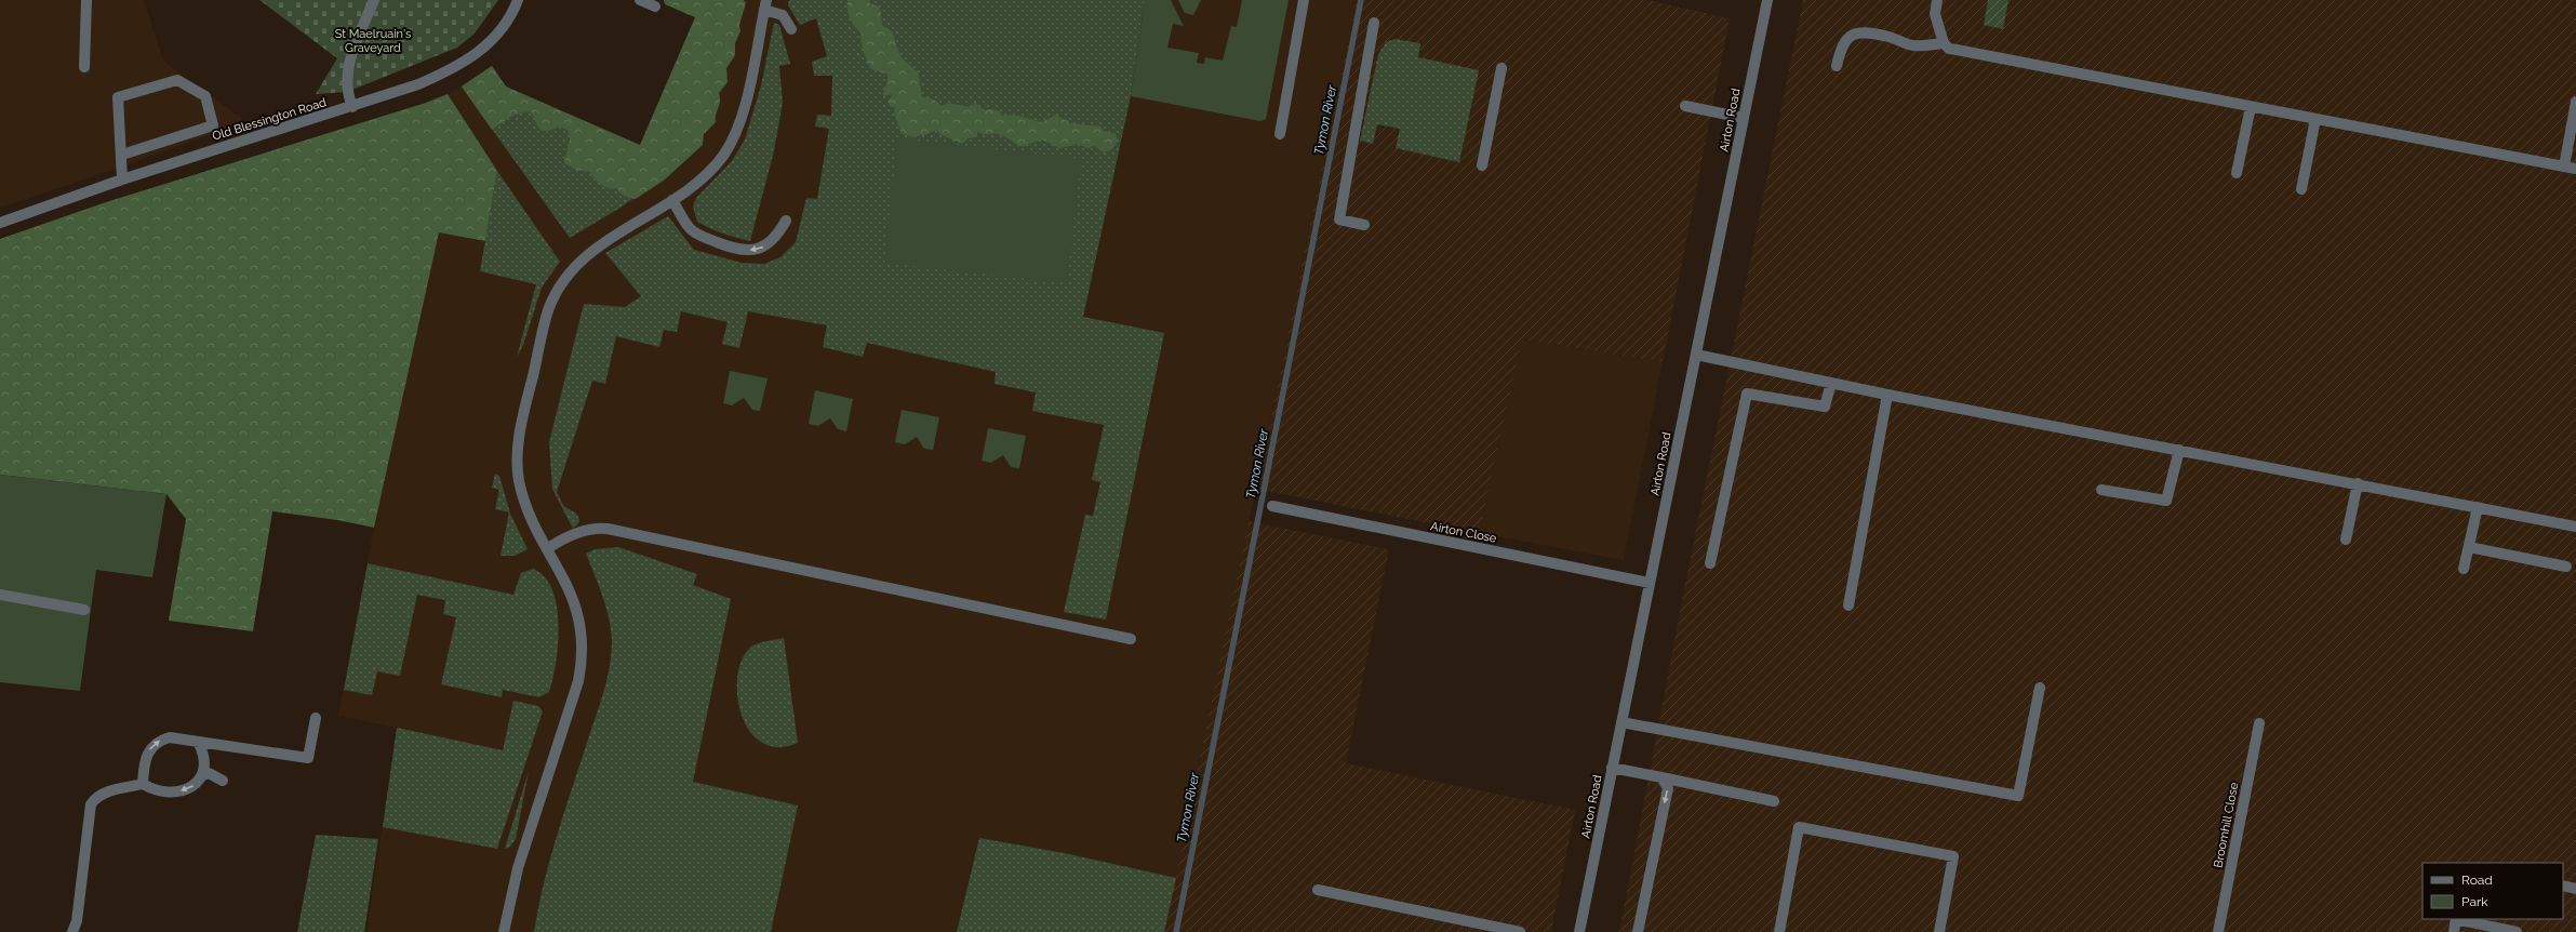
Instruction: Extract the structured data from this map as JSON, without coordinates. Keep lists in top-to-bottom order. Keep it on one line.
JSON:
{"streets":{"street":["Old Blessington Road","Airton Road","Airton Close","Broomhill Close"]},"crossings":[["Airton Road","Airton Close"]],"water":["Tymon River"],"parks":["St Maelruain's Graveyard"],"legend":["Road","Park"]}
